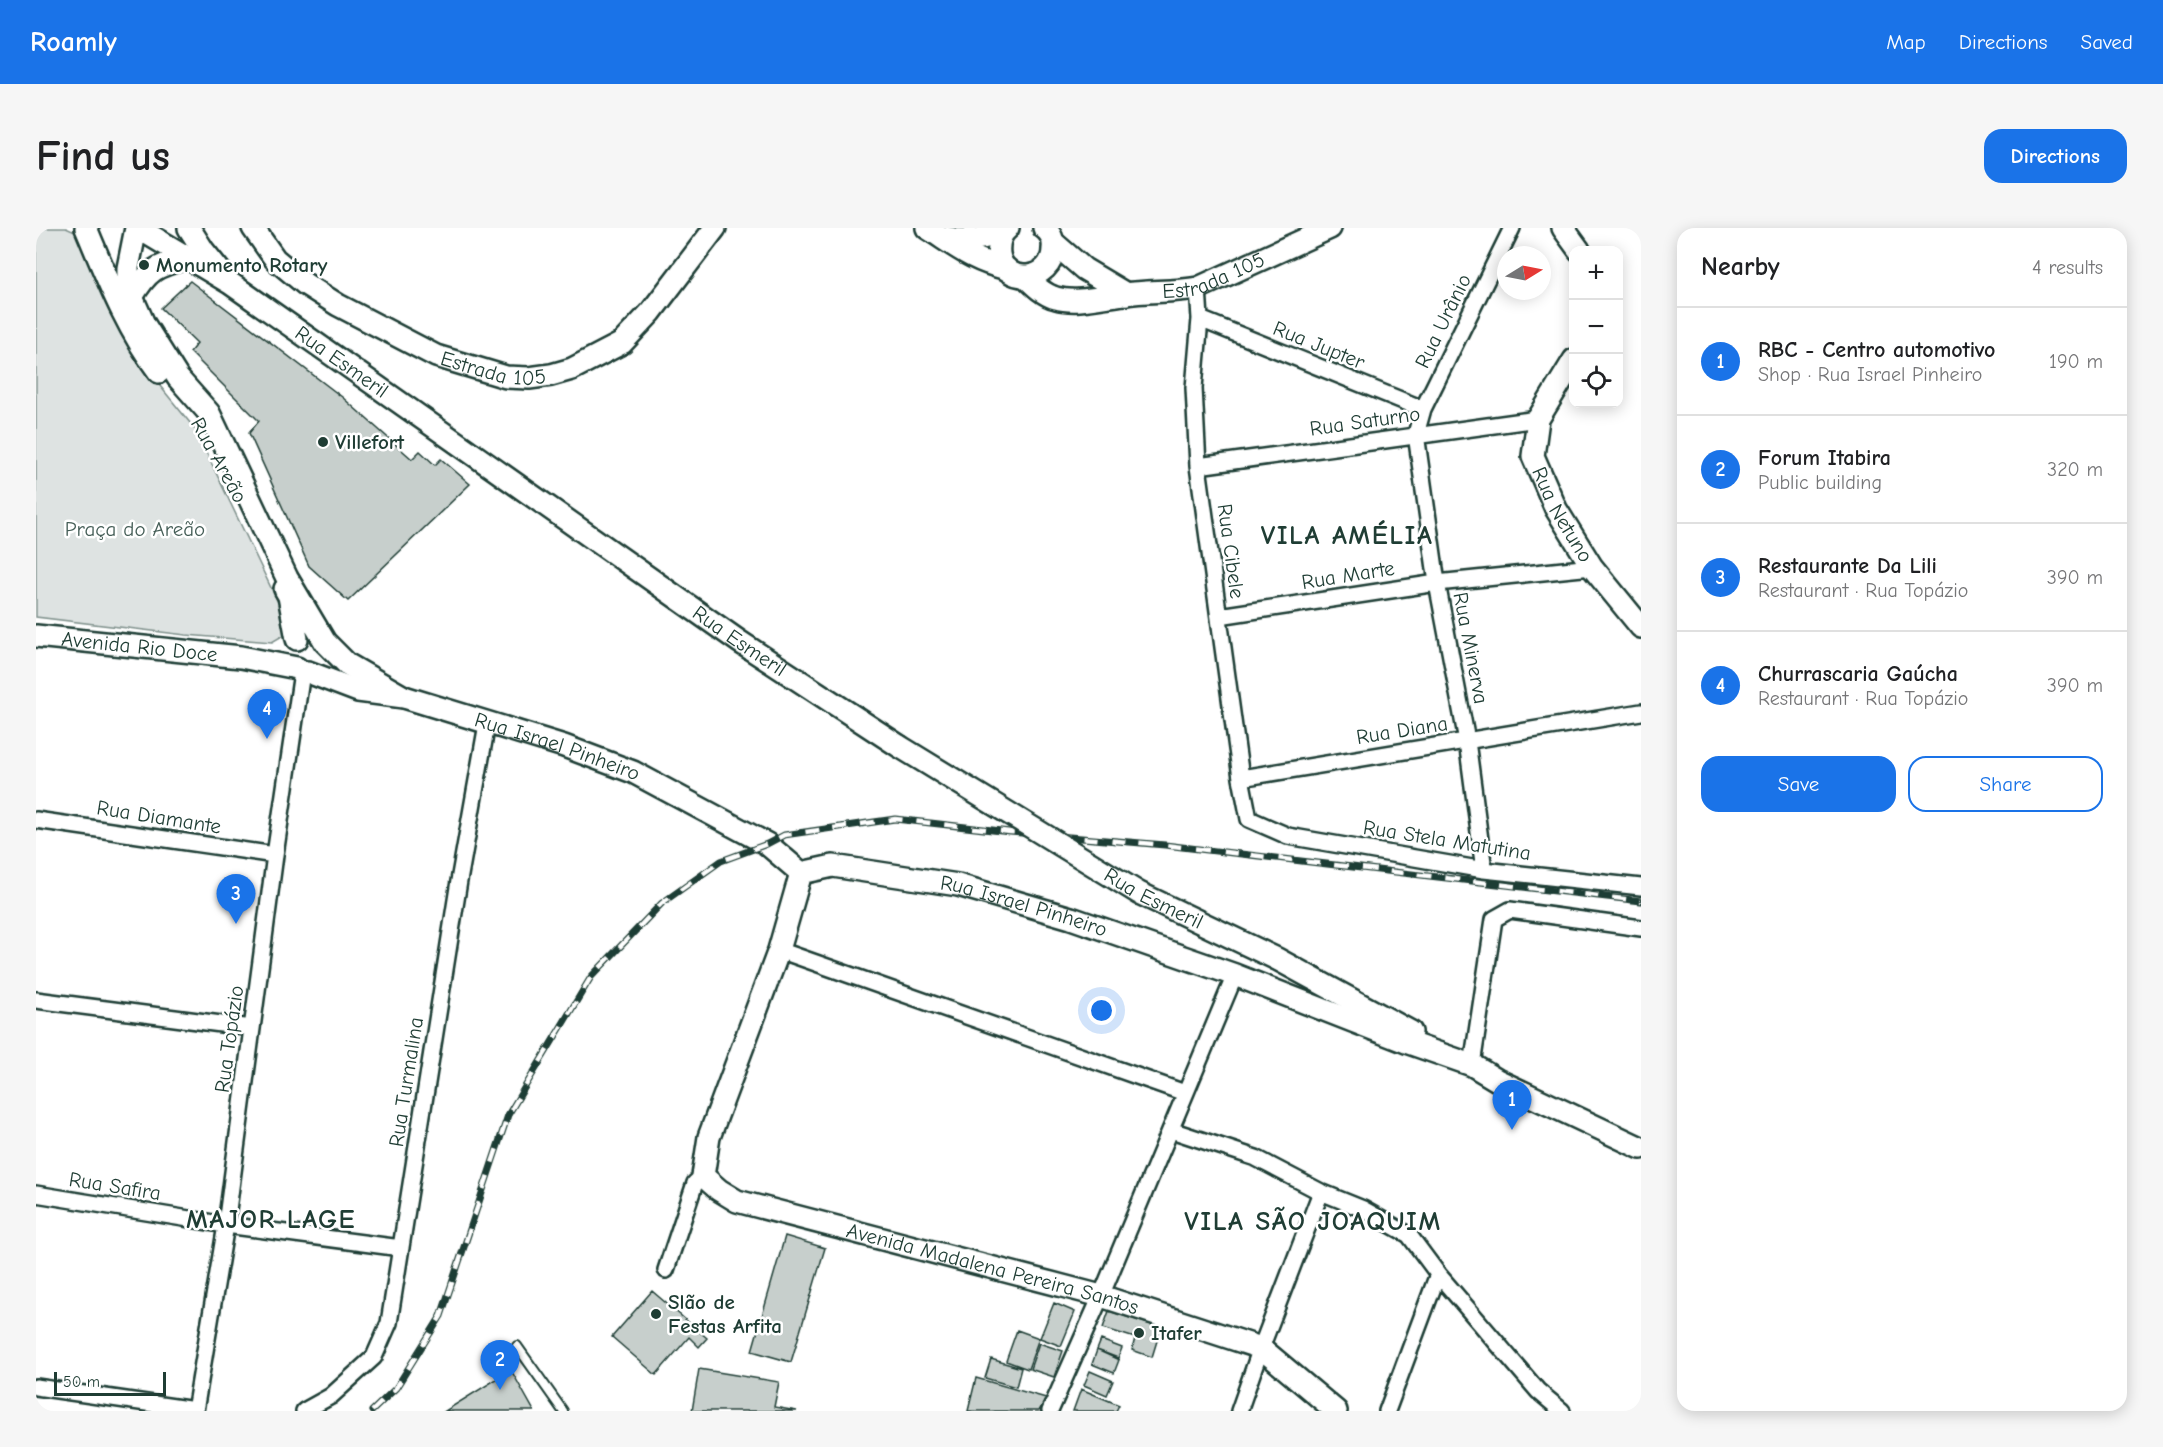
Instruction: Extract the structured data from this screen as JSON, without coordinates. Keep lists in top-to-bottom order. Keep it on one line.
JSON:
{"streets":{"street":["Estrada 105","Rua Urânio","Rua Jupter","Rua Esmeril","Rua Saturno","Rua Areão","Rua Netuno","Rua Cibele","Rua Marte","Avenida Rio Doce","Rua Minerva","Rua Diana","Rua Israel Pinheiro","Rua Diamante","Rua Stela Matutina","Rua Topázio","Rua Turmalina","Rua Safira","Avenida Madalena Pereira Santos"]},"crossings":[["Estrada 105","Rua Cibele"],["Rua Urânio","Rua Jupter"],["Rua Urânio","Rua Saturno"],["Rua Urânio","Rua Minerva"],["Rua Jupter","Rua Cibele"],["Rua Esmeril","Rua Israel Pinheiro"],["Rua Saturno","Rua Netuno"],["Rua Saturno","Rua Cibele"],["Rua Saturno","Rua Minerva"],["Rua Areão","Avenida Rio Doce"],["Rua Areão","Rua Israel Pinheiro"],["Rua Areão","Rua Topázio"],["Rua Netuno","Rua Marte"],["Rua Cibele","Rua Marte"],["Rua Cibele","Rua Diana"],["Rua Cibele","Rua Stela Matutina"],["Rua Marte","Rua Minerva"],["Avenida Rio Doce","Rua Israel Pinheiro"],["Avenida Rio Doce","Rua Topázio"],["Rua Minerva","Rua Diana"],["Rua Minerva","Rua Stela Matutina"],["Rua Israel Pinheiro","Rua Topázio"],["Rua Israel Pinheiro","Rua Turmalina"],["Rua Diamante","Rua Topázio"],["Rua Topázio","Rua Safira"],["Rua Turmalina","Rua Safira"]],"districts":["VILA AMÉLIA","MAJOR LAGE","VILA SÃO JOAQUIM"],"parks":["Praça do Areão"],"places":["Monumento Rotary","Villefort","Slão de Festas Arfita","Itafer"],"scale_bar":"50 m","north":"right","page":{"header":"Roamly","nav":["Map","Directions","Saved"],"buttons":["Directions",["Save","Share"]],"title":"Find us","heading":["Nearby","4 results"],"map_buttons":["+","−"],"list":[{"mark":"1","name":"RBC - Centro automotivo","note":"Shop · Rua Israel Pinheiro","value":"190 m"},{"mark":"2","name":"Forum Itabira","note":"Public building","value":"320 m"},{"mark":"3","name":"Restaurante Da Lili","note":"Restaurant · Rua Topázio","value":"390 m"},{"mark":"4","name":"Churrascaria Gaúcha","note":"Restaurant · Rua Topázio","value":"390 m"}],"pins":["4","3","1","2"],"scale":"50 m"}}
